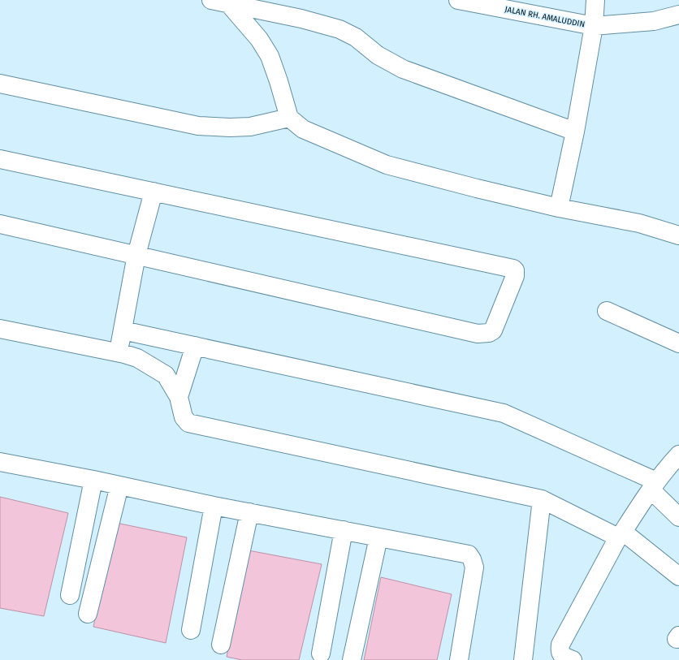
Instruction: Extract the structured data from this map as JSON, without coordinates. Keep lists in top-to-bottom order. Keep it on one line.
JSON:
{"streets":{"street":["JALAN RH. AMALUDDIN"]}}
